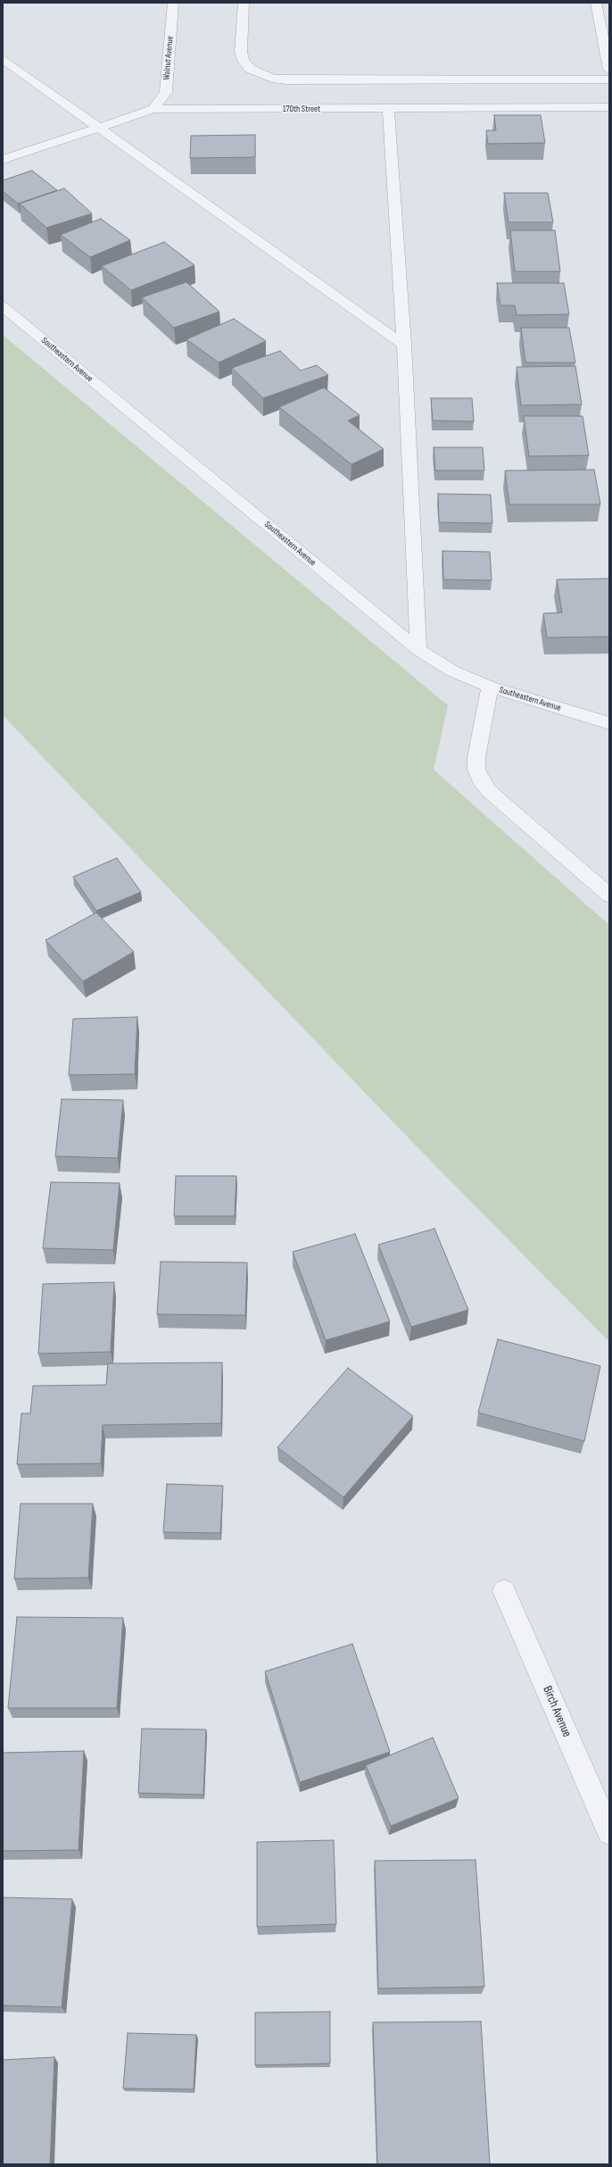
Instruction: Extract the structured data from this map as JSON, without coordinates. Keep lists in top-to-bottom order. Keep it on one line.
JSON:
{"streets":{"street":["Walnut Avenue","170th Street","Southeastern Avenue","Birch Avenue"]},"crossings":[["Walnut Avenue","170th Street"]]}
